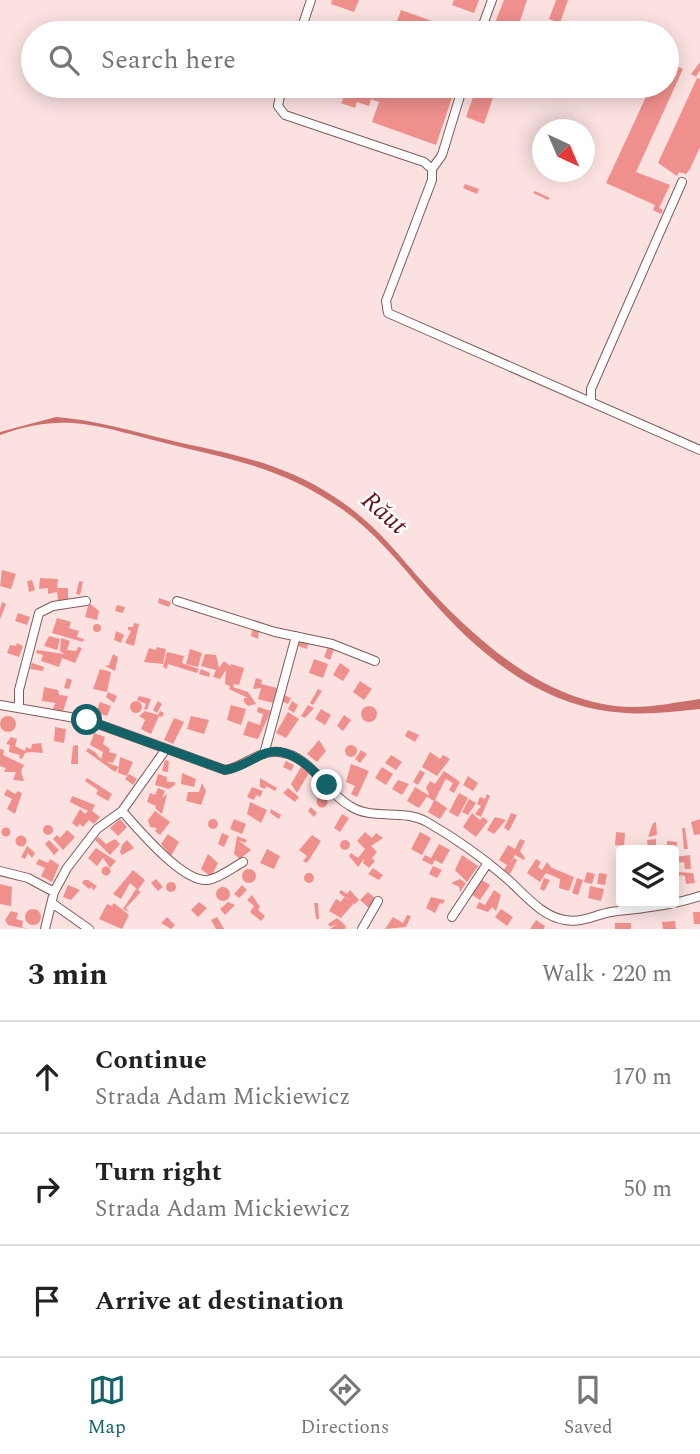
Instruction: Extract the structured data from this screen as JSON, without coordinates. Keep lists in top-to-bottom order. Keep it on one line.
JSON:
{"water":["Răut"],"north":"bottom right","page":{"search":"Search here","heading":["3 min","Walk · 220 m"],"list":[["Continue","Strada Adam Mickiewicz","170 m"],["Turn right","Strada Adam Mickiewicz","50 m"],"Arrive at destination"],"nav":["Map","Directions","Saved"]}}
